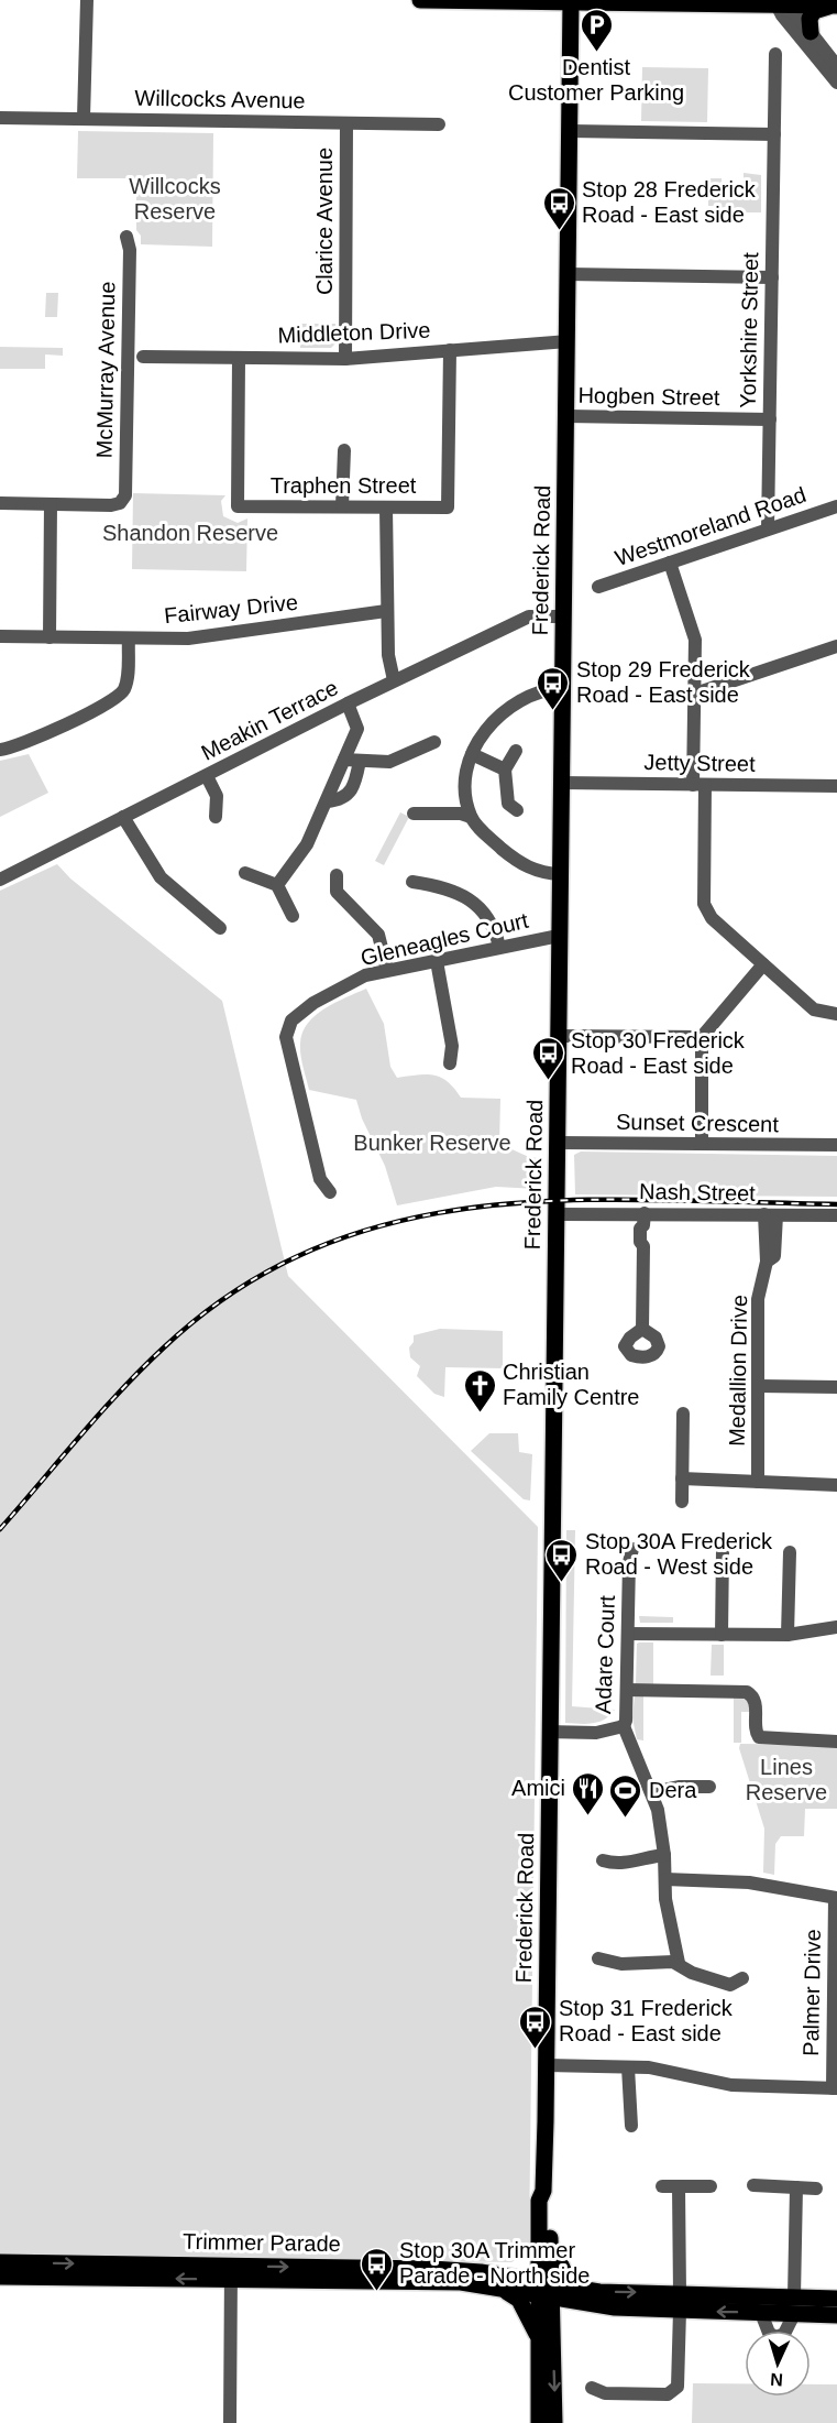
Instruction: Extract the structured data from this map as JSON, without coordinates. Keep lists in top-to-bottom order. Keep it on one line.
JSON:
{"streets":{"main road":["Frederick Road","Trimmer Parade"],"street":["Willcocks Avenue","Clarice Avenue","Yorkshire Street","Middleton Drive","McMurray Avenue","Hogben Street","Traphen Street","Westmoreland Road","Fairway Drive","Meakin Terrace","Jetty Street","Gleneagles Court","Sunset Crescent","Nash Street","Medallion Drive","Adare Court","Palmer Drive"]},"crossings":[["Willcocks Avenue","Clarice Avenue"],["Clarice Avenue","Middleton Drive"],["Yorkshire Street","Hogben Street"],["Yorkshire Street","Westmoreland Road"],["Middleton Drive","Traphen Street"],["Middleton Drive","Frederick Road"],["Hogben Street","Frederick Road"],["Frederick Road","Meakin Terrace"],["Frederick Road","Jetty Street"],["Frederick Road","Gleneagles Court"],["Frederick Road","Sunset Crescent"],["Frederick Road","Nash Street"],["Frederick Road","Adare Court"],["Frederick Road","Trimmer Parade"],["Nash Street","Medallion Drive"]],"parks":["Willcocks Reserve","Shandon Reserve","Bunker Reserve","Lines Reserve"],"places":{"parking":["Dentist Customer Parking"],"bus stop":["Stop 28 Frederick Road - East side","Stop 29 Frederick Road - East side","Stop 30 Frederick Road - East side","Stop 30A Frederick Road - West side","Stop 31 Frederick Road - East side","Stop 30A Trimmer Parade - North side"],"church":["Christian Family Centre"],"restaurant":["Amici"],"sports":["Dera"]},"north":"bottom"}
